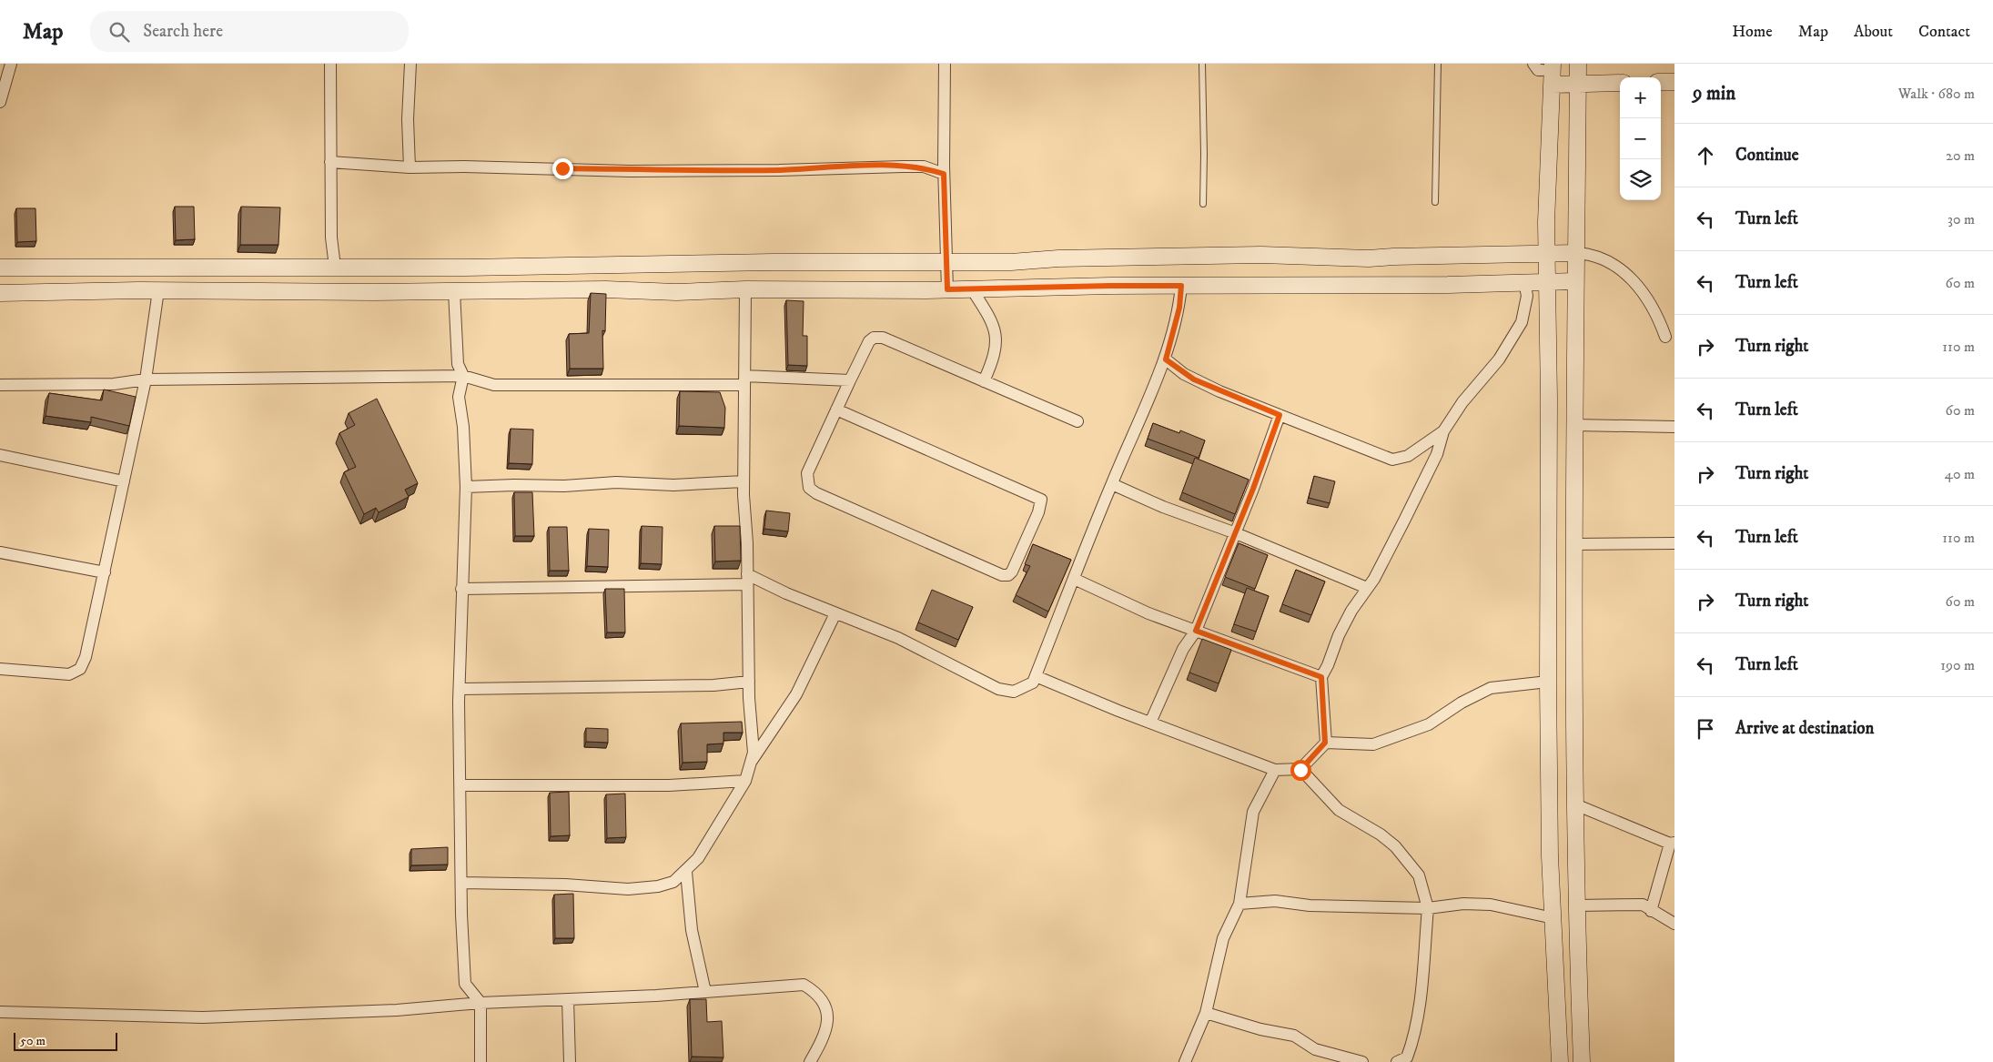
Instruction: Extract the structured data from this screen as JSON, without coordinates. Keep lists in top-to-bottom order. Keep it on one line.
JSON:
{"scale_bar":"50 m","page":{"header":"Map","search":"Search here","nav":["Home","Map","About","Contact"],"heading":["9 min","Walk · 680 m"],"map_buttons":["+","−"],"list":[["Continue","20 m"],["Turn left","30 m"],["Turn left","60 m"],["Turn right","110 m"],["Turn left","60 m"],["Turn right","40 m"],["Turn left","110 m"],["Turn right","60 m"],["Turn left","190 m"],"Arrive at destination"],"scale":"50 m"}}
